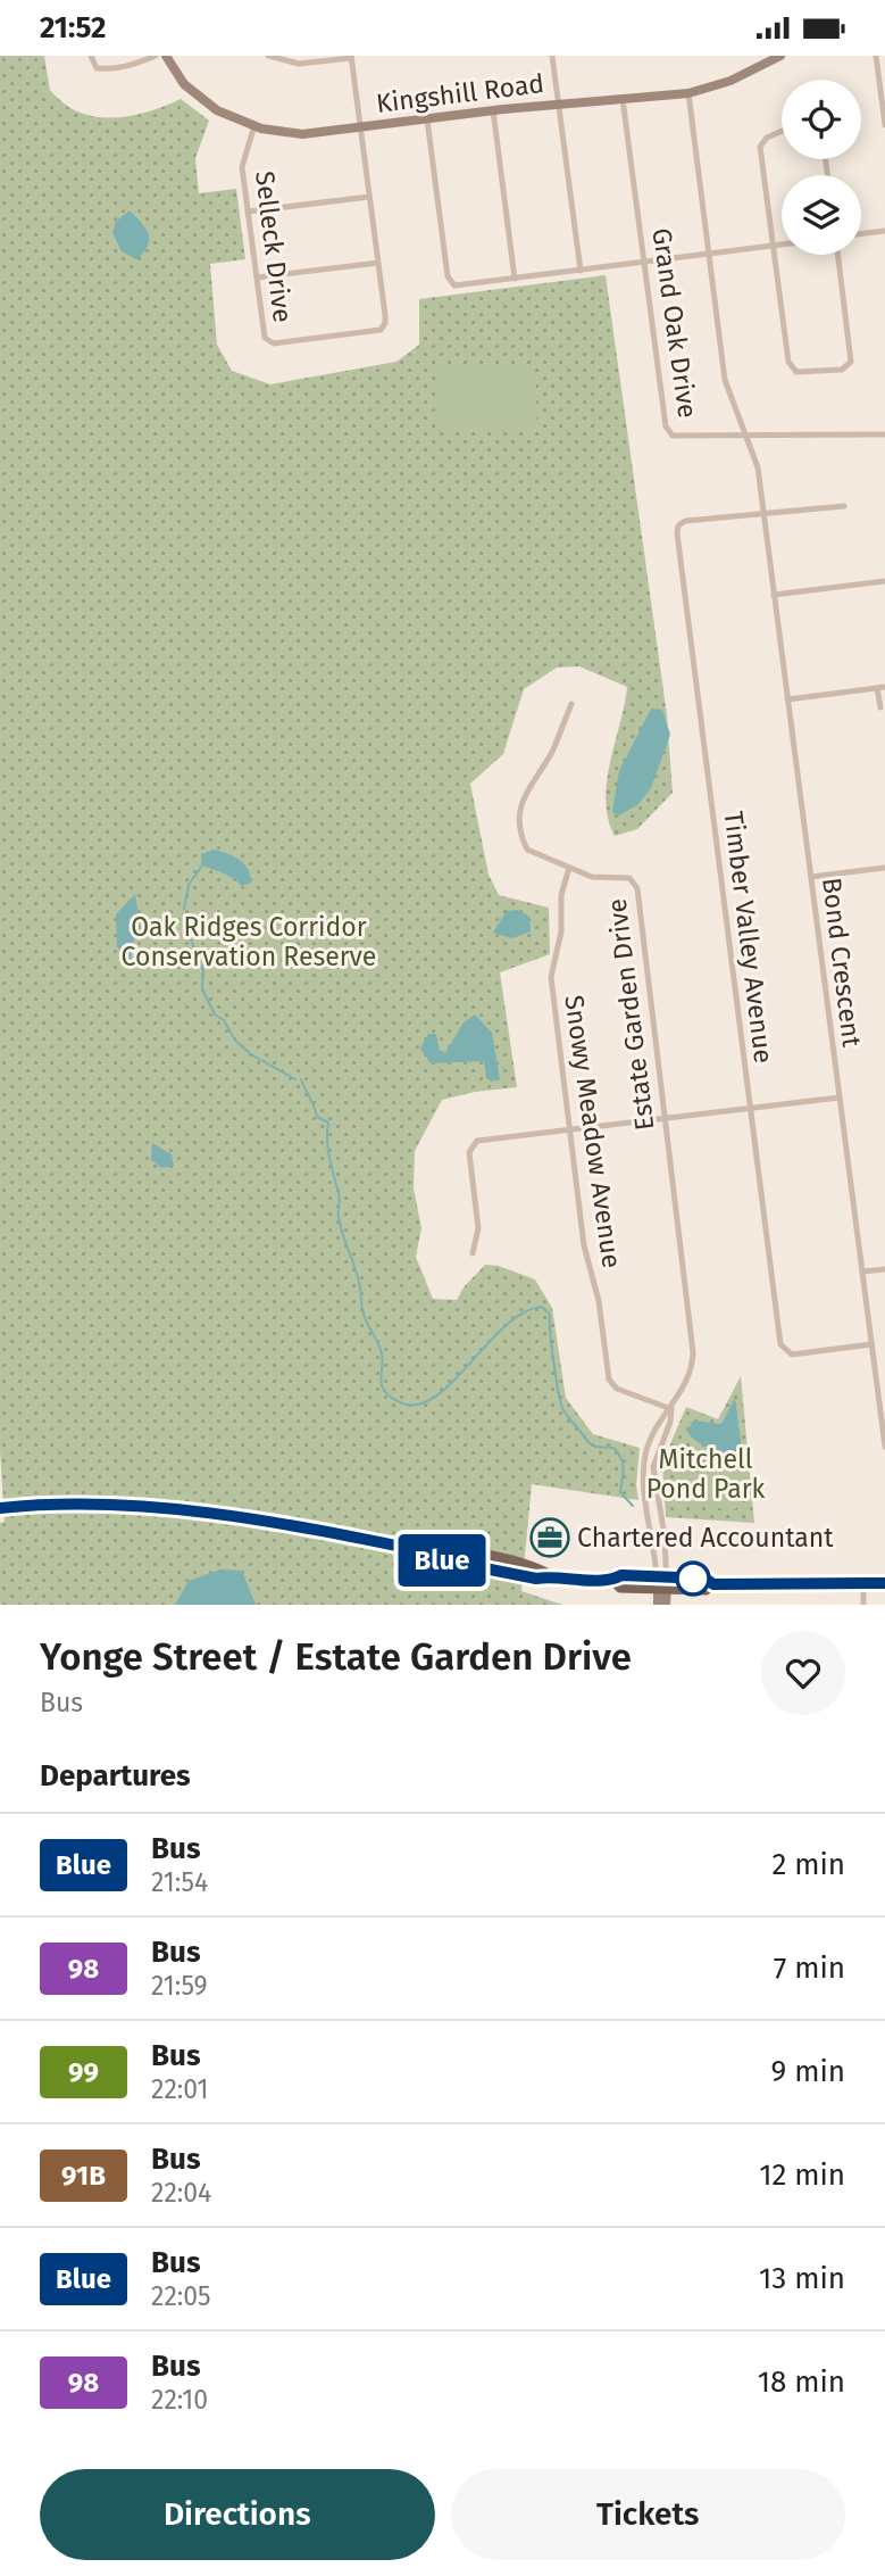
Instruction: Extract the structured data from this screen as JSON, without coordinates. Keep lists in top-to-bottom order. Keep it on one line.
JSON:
{"streets":{"street":["Kingshill Road","Selleck Drive","Grand Oak Drive","Timber Valley Avenue","Bond Crescent","Estate Garden Drive","Snowy Meadow Avenue"]},"crossings":[["Kingshill Road","Selleck Drive"],["Kingshill Road","Grand Oak Drive"],["Kingshill Road","Bond Crescent"],["Grand Oak Drive","Bond Crescent"],["Timber Valley Avenue","Bond Crescent"],["Estate Garden Drive","Snowy Meadow Avenue"]],"parks":["Oak Ridges Corridor Conservation Reserve","Mitchell Pond Park"],"places":{"office":["Chartered Accountant"]},"lines":["bus line Blue"],"page":{"status":"21:52","on_map":"Blue","heading":[["Yonge Street / Estate Garden Drive","Bus"],"Departures"],"list":[{"mark":"Blue","name":"Bus","note":"21:54","value":"2 min"},{"mark":"98","name":"Bus","note":"21:59","value":"7 min"},{"mark":"99","name":"Bus","note":"22:01","value":"9 min"},{"mark":"91B","name":"Bus","note":"22:04","value":"12 min"},{"mark":"Blue","name":"Bus","note":"22:05","value":"13 min"},{"mark":"98","name":"Bus","note":"22:10","value":"18 min"}],"buttons":["Directions","Tickets"]}}
